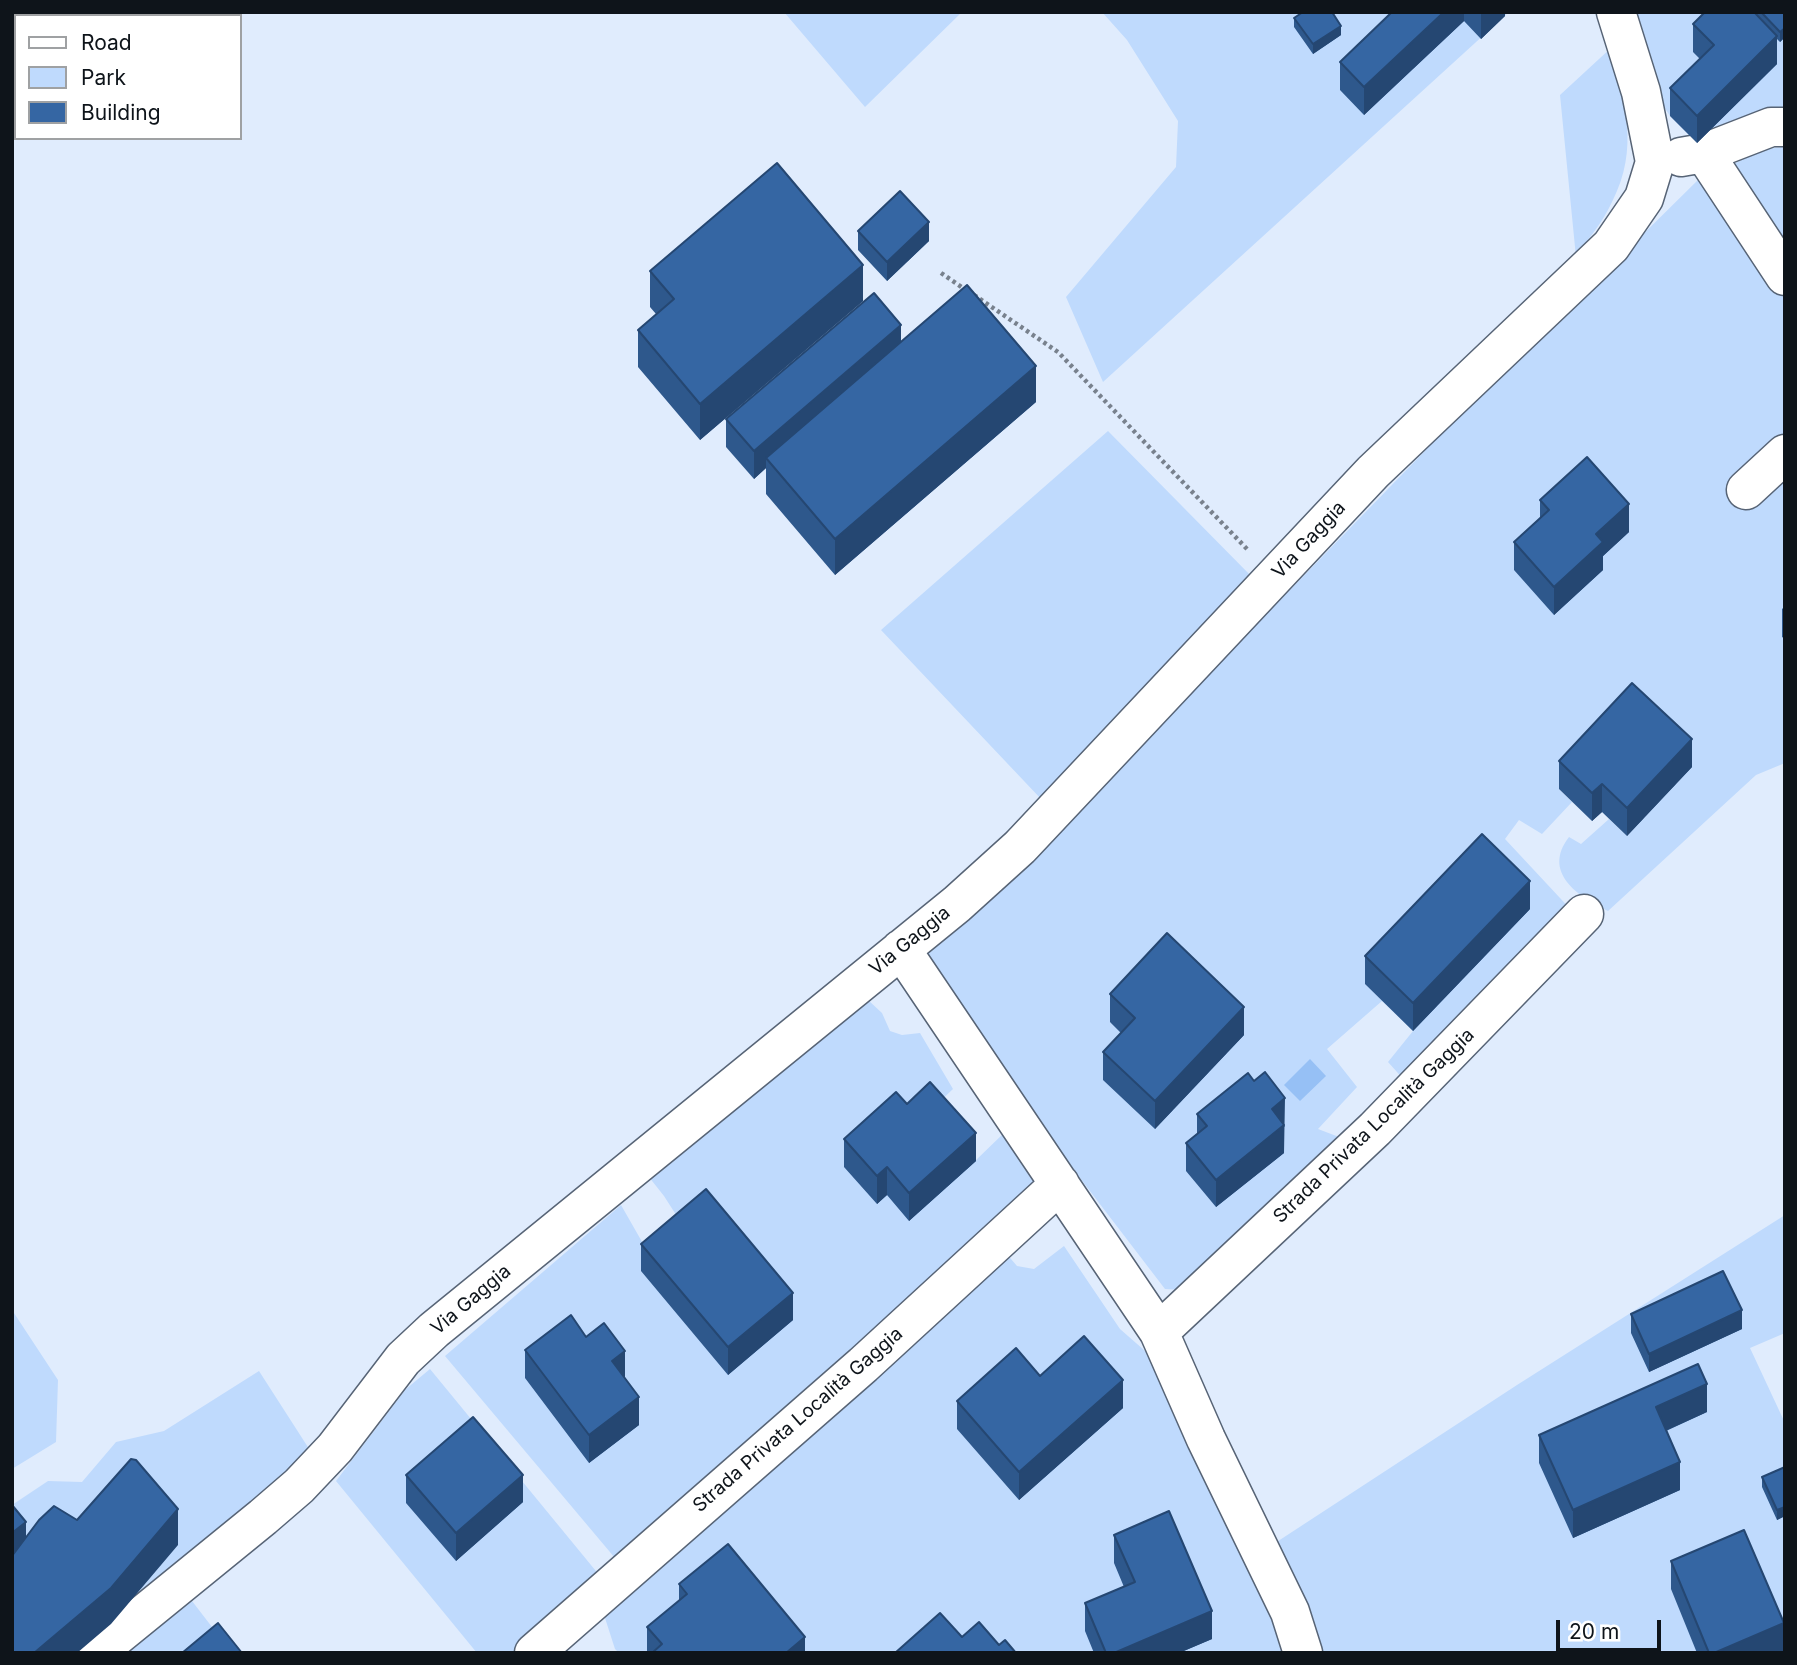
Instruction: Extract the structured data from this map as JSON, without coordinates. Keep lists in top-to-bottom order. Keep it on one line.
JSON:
{"streets":{"street":["Via Gaggia","Strada Privata Località Gaggia"]},"legend":["Road","Park","Building"],"scale_bar":"20 m"}
